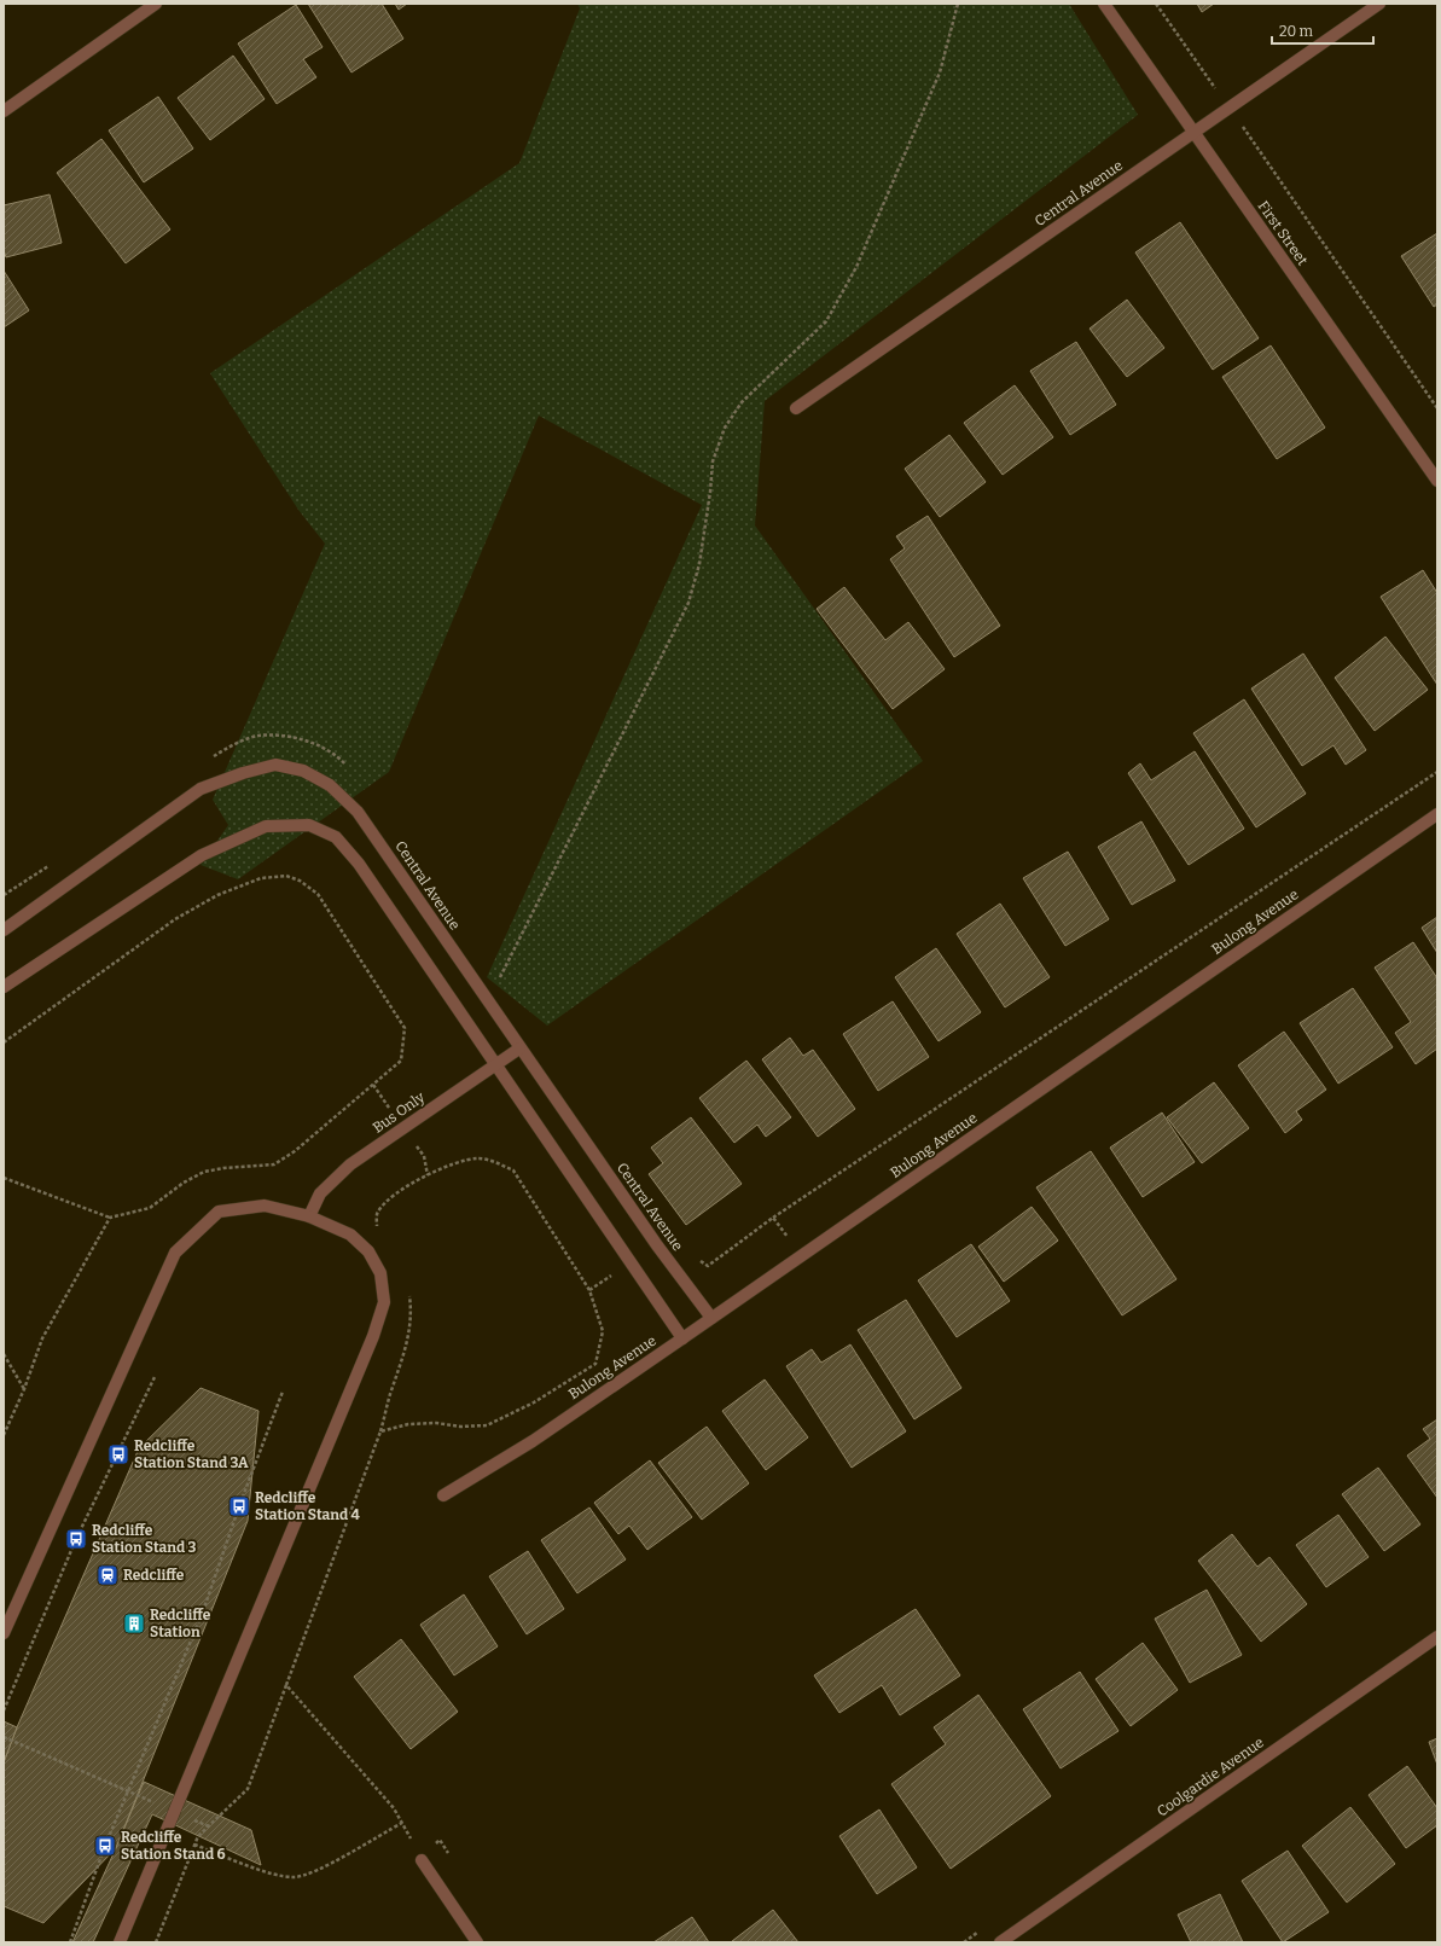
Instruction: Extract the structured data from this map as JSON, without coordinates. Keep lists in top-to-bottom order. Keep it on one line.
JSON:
{"streets":{"street":["Central Avenue","First Street","Bulong Avenue","Bus Only","Coolgardie Avenue"]},"crossings":[["Central Avenue","First Street"],["Central Avenue","Bulong Avenue"],["Central Avenue","Bus Only"]],"places":{"bus stop":["Redcliffe Station Stand 3A","Redcliffe Station Stand 4","Redcliffe Station Stand 3","Redcliffe Station Stand 6"],"station":["Redcliffe"],"building":["Redcliffe Station"]},"scale_bar":"20 m"}
